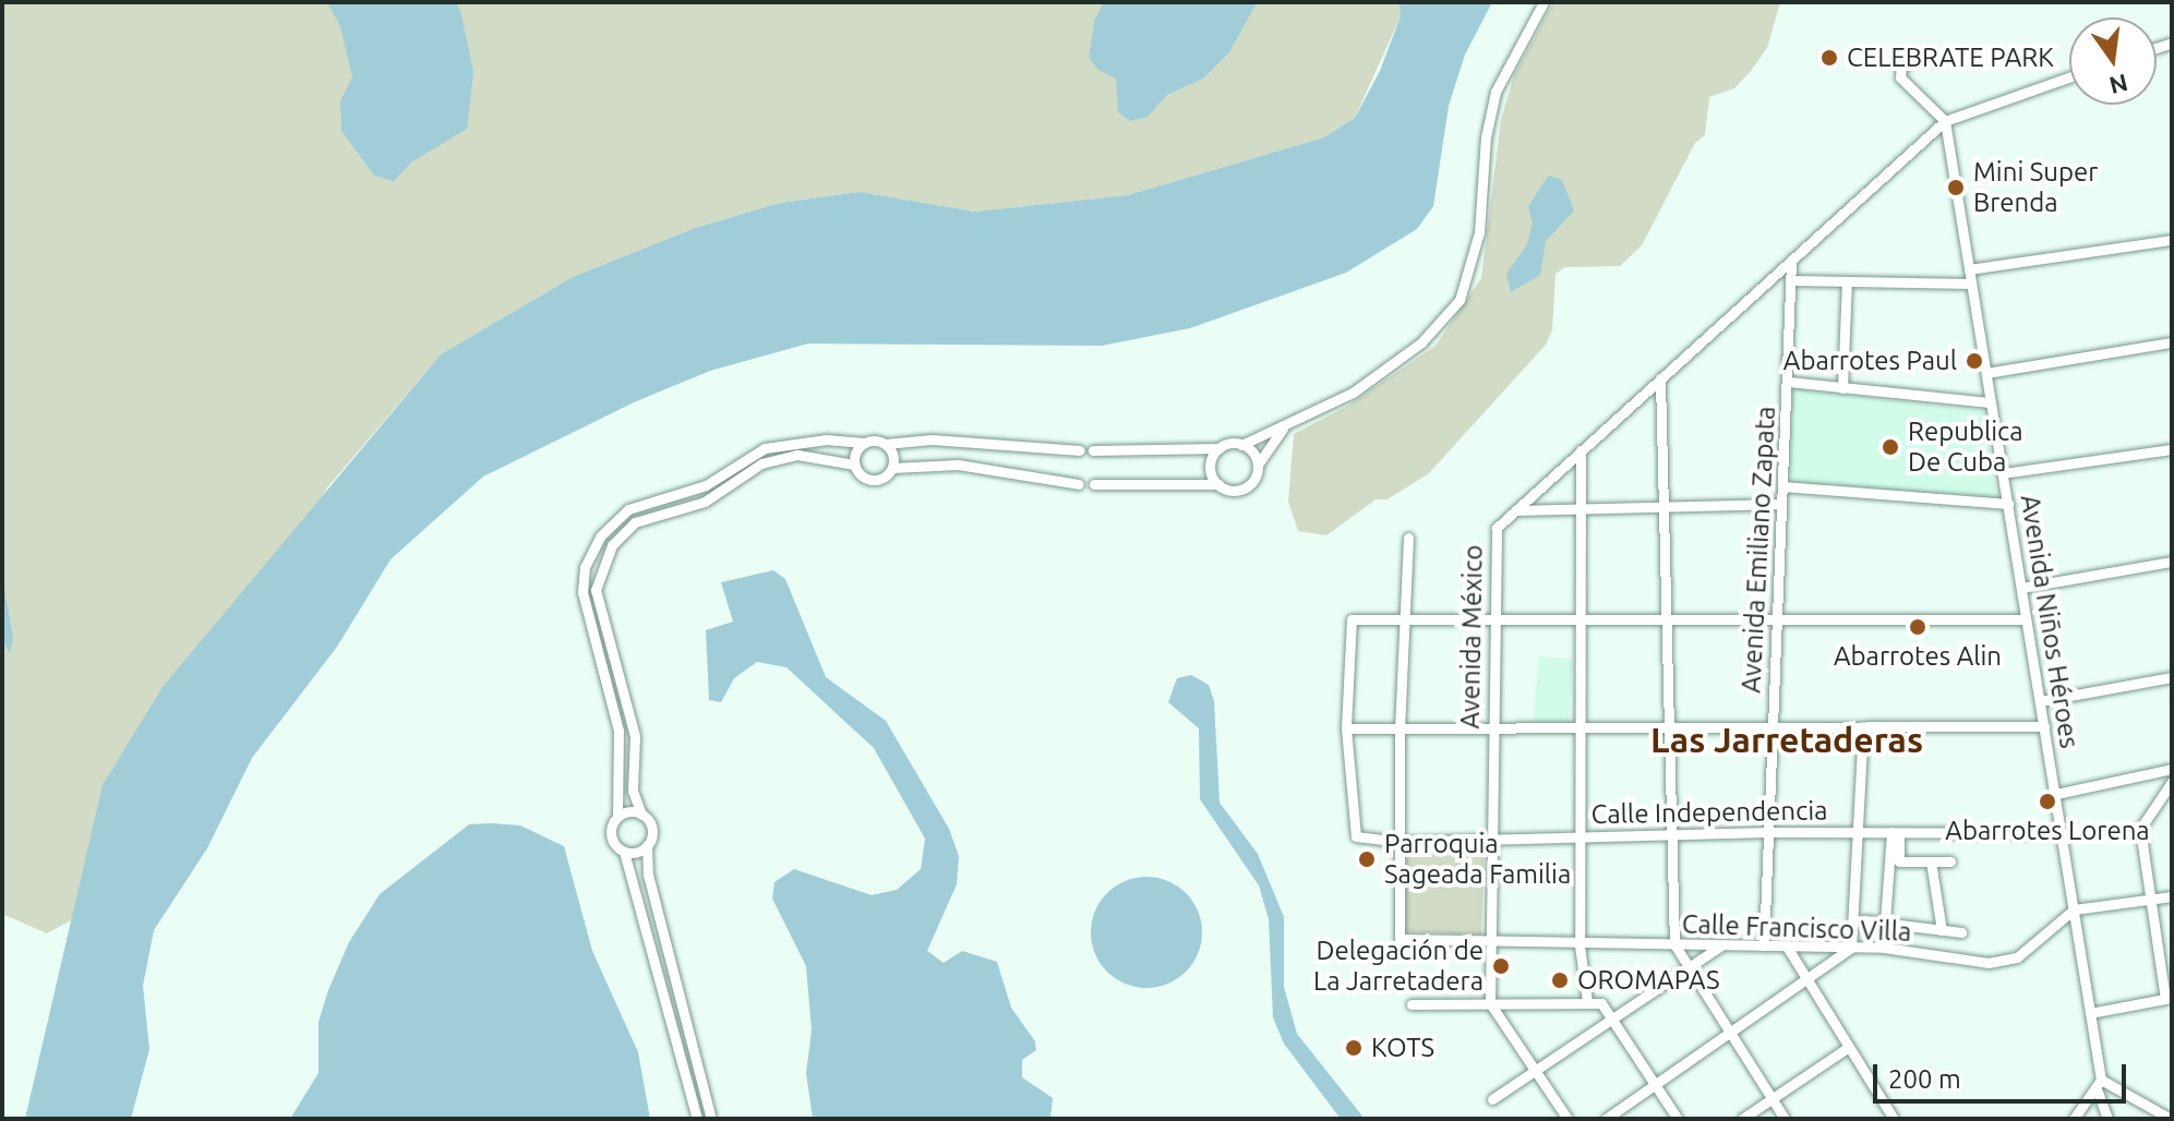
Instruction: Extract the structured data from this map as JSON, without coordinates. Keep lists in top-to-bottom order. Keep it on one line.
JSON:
{"streets":{"street":["Avenida Emiliano Zapata","Avenida Niños Héroes","Avenida México","Calle Independencia","Calle Francisco Villa"]},"crossings":[["Avenida Emiliano Zapata","Avenida México"],["Avenida Emiliano Zapata","Calle Independencia"],["Avenida Emiliano Zapata","Calle Francisco Villa"],["Avenida Niños Héroes","Avenida México"],["Avenida Niños Héroes","Calle Independencia"],["Avenida Niños Héroes","Calle Francisco Villa"],["Avenida México","Calle Independencia"],["Avenida México","Calle Francisco Villa"],["Calle Independencia","Calle Francisco Villa"]],"districts":["Las Jarretaderas"],"places":["CELEBRATE PARK","Mini Super Brenda","Abarrotes Paul","Republica De Cuba","Abarrotes Alin","Abarrotes Lorena","Parroquia Sageada Familia","Delegación de La Jarretadera","OROMAPAS","KOTS"],"scale_bar":"200 m","north":"bottom"}
